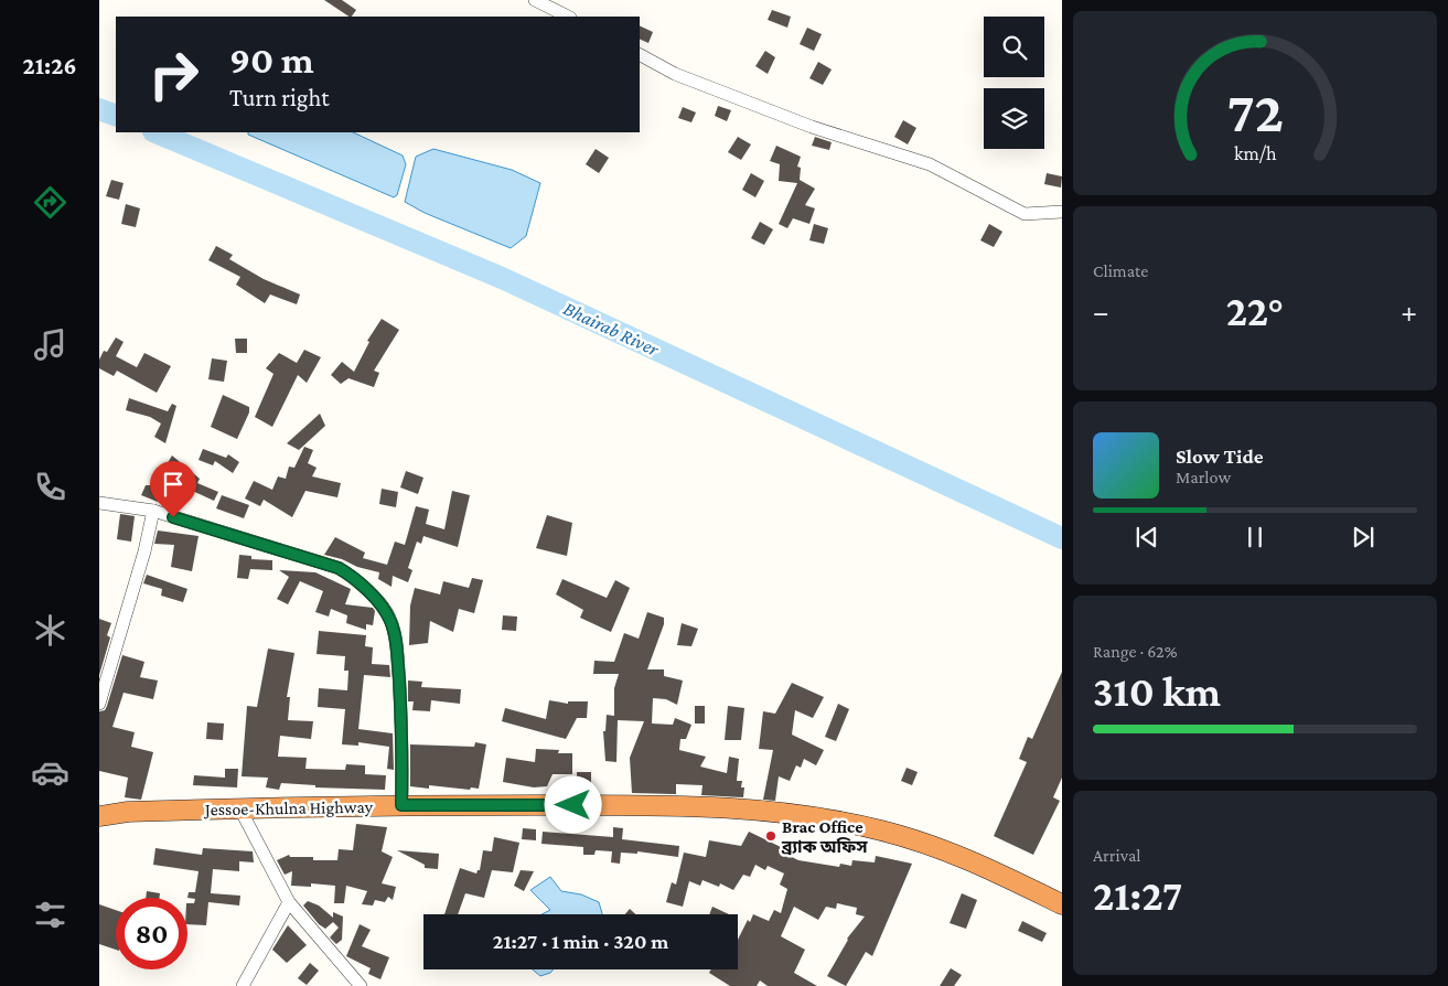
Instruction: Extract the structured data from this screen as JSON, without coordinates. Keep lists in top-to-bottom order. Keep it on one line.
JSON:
{"streets":{"highway":["Jessoe-Khulna Highway"]},"water":["Bhairab River"],"places":["Brac Office ব্র্যাক অফিস"],"page":{"tabs":"21:26","turn":["90 m","Turn right"],"tile":["Climate",["Range · 62%","310 km"],["Arrival","21:27"]],"heat":["−","22°","+"],"song":["Slow Tide","Marlow"],"limit":"80","trip":"21:27 · 1 min · 320 m","gauge":["72","km/h"]}}
